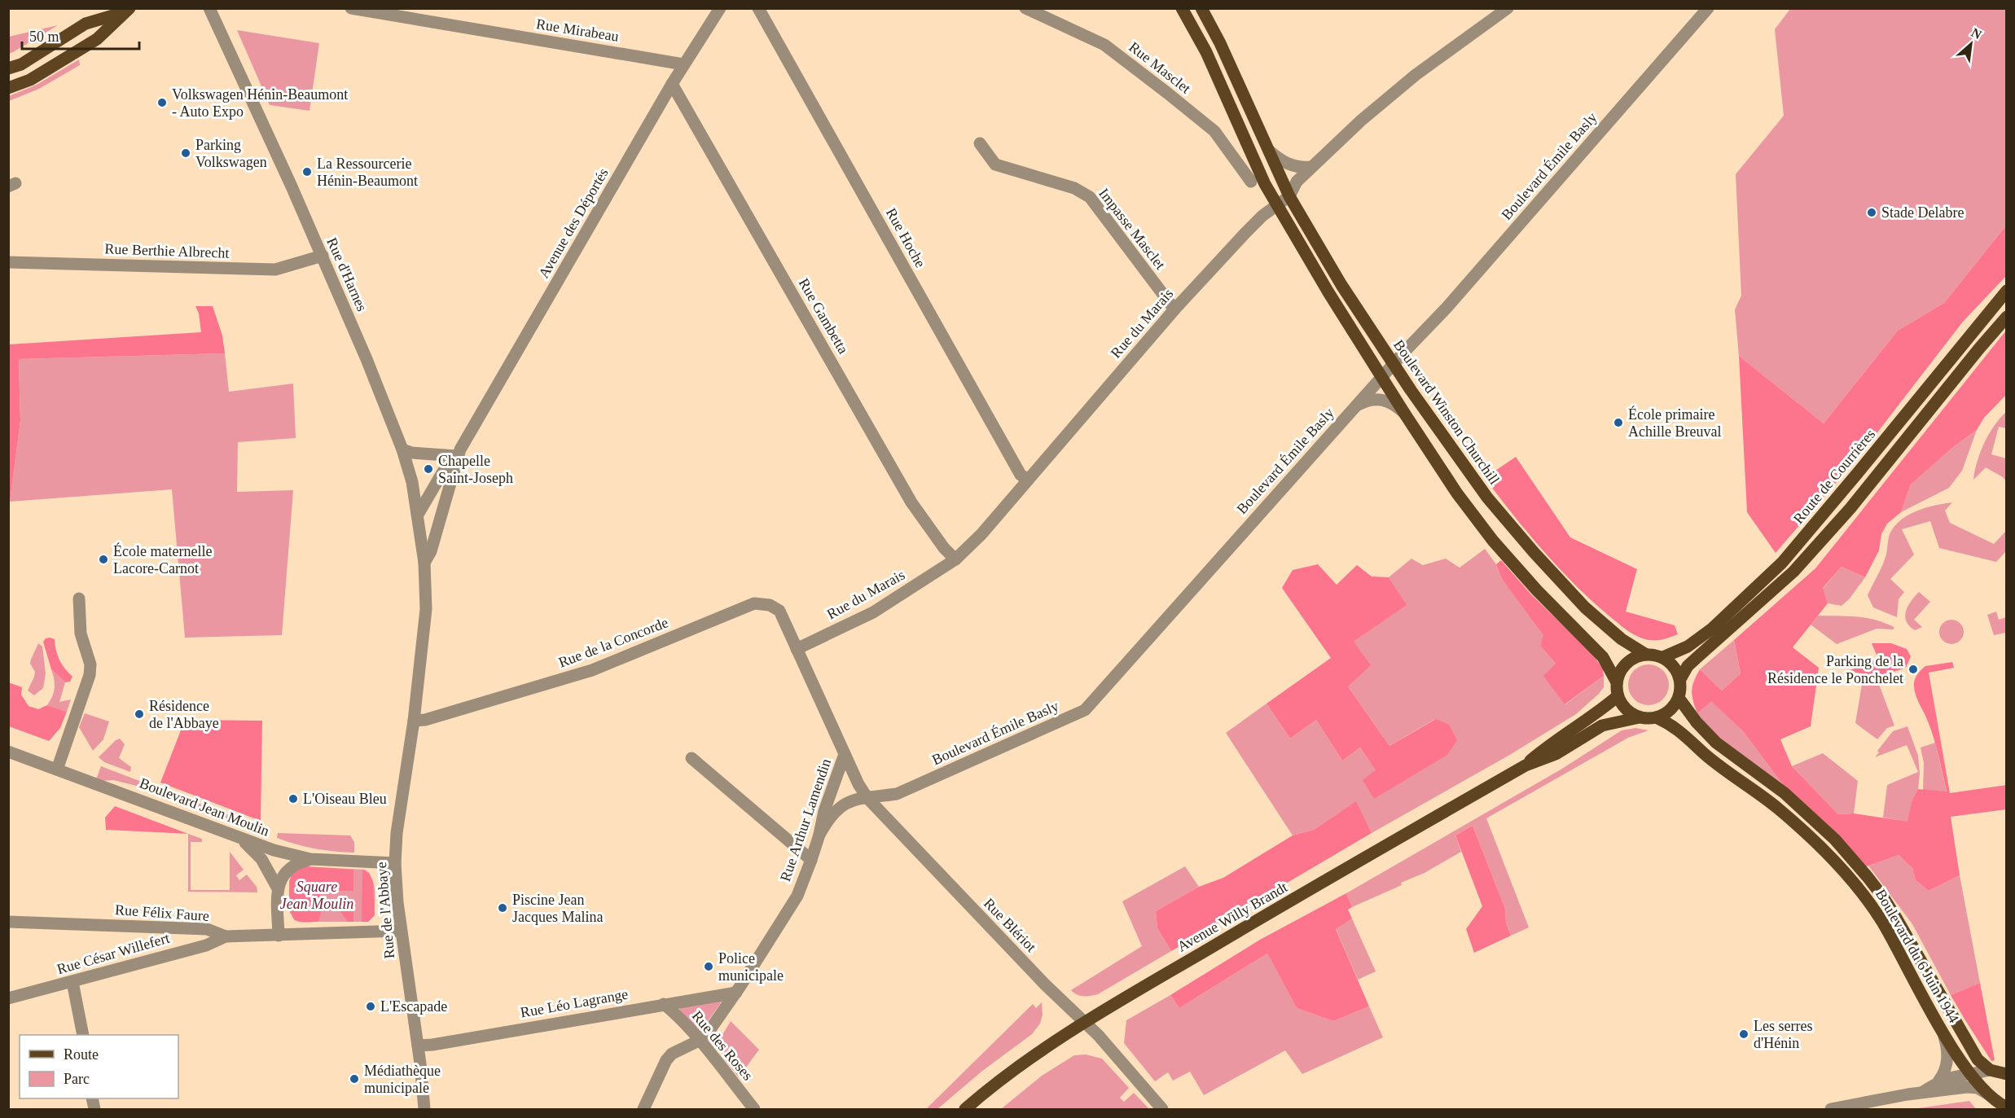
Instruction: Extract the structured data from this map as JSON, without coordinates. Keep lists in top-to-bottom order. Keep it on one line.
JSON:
{"streets":{"main road":["Boulevard Winston Churchill","Route de Courrières","Avenue Willy Brandt","Boulevard du 6 Juin 1944"],"street":["Rue Mirabeau","Rue Masclet","Boulevard Émile Basly","Avenue des Déportés","Impasse Masclet","Rue Hoche","Rue Berthie Albrecht","Rue d'Harnes","Rue Gambetta","Rue du Marais","Rue de la Concorde","Boulevard Jean Moulin","Rue Arthur Lamendin","Rue de l'Abbaye","Rue Félix Faure","Rue Blériot","Rue César Willefert","Rue Léo Lagrange","Rue des Roses"]},"crossings":[["Rue Mirabeau","Avenue des Déportés"],["Boulevard Émile Basly","Boulevard Winston Churchill"],["Boulevard Émile Basly","Rue Arthur Lamendin"],["Boulevard Émile Basly","Rue Blériot"],["Avenue des Déportés","Rue d'Harnes"],["Avenue des Déportés","Rue Gambetta"],["Avenue des Déportés","Rue de l'Abbaye"],["Impasse Masclet","Rue du Marais"],["Rue Hoche","Rue du Marais"],["Rue Berthie Albrecht","Rue d'Harnes"],["Rue d'Harnes","Rue de l'Abbaye"],["Rue Gambetta","Rue du Marais"],["Rue du Marais","Boulevard Winston Churchill"],["Rue du Marais","Rue de la Concorde"],["Rue du Marais","Rue Arthur Lamendin"],["Boulevard Winston Churchill","Route de Courrières"],["Boulevard Winston Churchill","Avenue Willy Brandt"],["Boulevard Winston Churchill","Boulevard du 6 Juin 1944"],["Route de Courrières","Avenue Willy Brandt"],["Route de Courrières","Boulevard du 6 Juin 1944"],["Rue de la Concorde","Rue Arthur Lamendin"],["Rue de la Concorde","Rue de l'Abbaye"],["Boulevard Jean Moulin","Rue de l'Abbaye"],["Rue Arthur Lamendin","Rue Blériot"],["Rue Arthur Lamendin","Rue Léo Lagrange"],["Rue Arthur Lamendin","Rue des Roses"],["Rue de l'Abbaye","Rue Félix Faure"],["Rue de l'Abbaye","Rue Léo Lagrange"],["Rue Félix Faure","Rue César Willefert"],["Avenue Willy Brandt","Rue Blériot"],["Avenue Willy Brandt","Boulevard du 6 Juin 1944"],["Rue Léo Lagrange","Rue des Roses"]],"parks":["Square Jean Moulin"],"places":["Volkswagen Hénin-Beaumont - Auto Expo","Parking Volkswagen","La Ressourcerie Hénin-Beaumont","Stade Delabre","École primaire Achille Breuval","Chapelle Saint-Joseph","École maternelle Lacore-Carnot","Parking de la Résidence le Ponchelet","Résidence de l'Abbaye","L'Oiseau Bleu","Piscine Jean Jacques Malina","Police municipale","L'Escapade","Les serres d'Hénin","Médiathèque municipale"],"legend":["Route","Parc"],"scale_bar":"50 m","north":"top right"}
